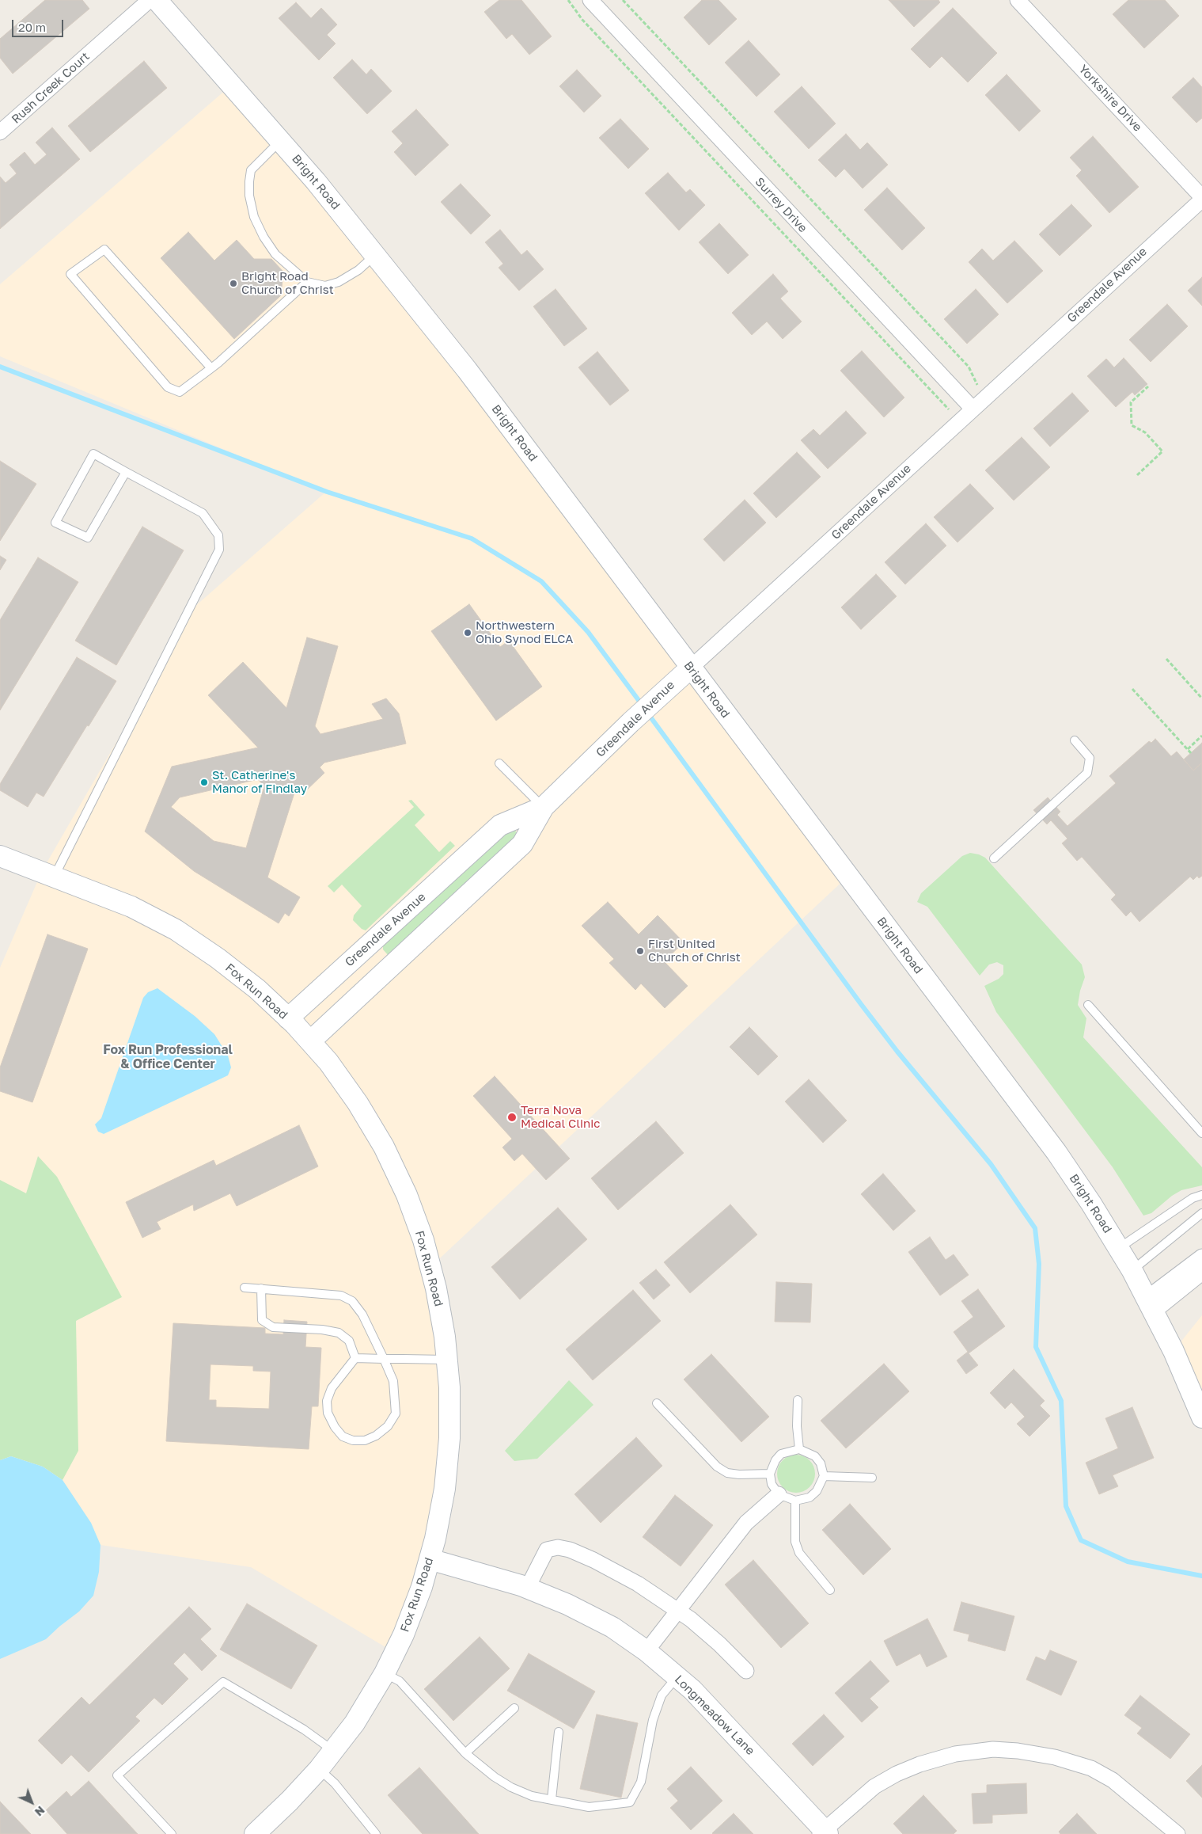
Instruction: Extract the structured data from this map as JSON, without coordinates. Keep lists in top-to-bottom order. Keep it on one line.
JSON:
{"streets":{"street":["Rush Creek Court","Yorkshire Drive","Bright Road","Surrey Drive","Greendale Avenue","Fox Run Road","Longmeadow Lane"]},"crossings":[["Yorkshire Drive","Greendale Avenue"],["Bright Road","Greendale Avenue"],["Surrey Drive","Greendale Avenue"],["Greendale Avenue","Fox Run Road"],["Fox Run Road","Longmeadow Lane"]],"districts":["Fox Run Professional & Office Center"],"places":["Bright Road Church of Christ","Northwestern Ohio Synod ELCA","St. Catherine's Manor of Findlay","First United Church of Christ","Terra Nova Medical Clinic"],"scale_bar":"20 m","north":"bottom right"}
